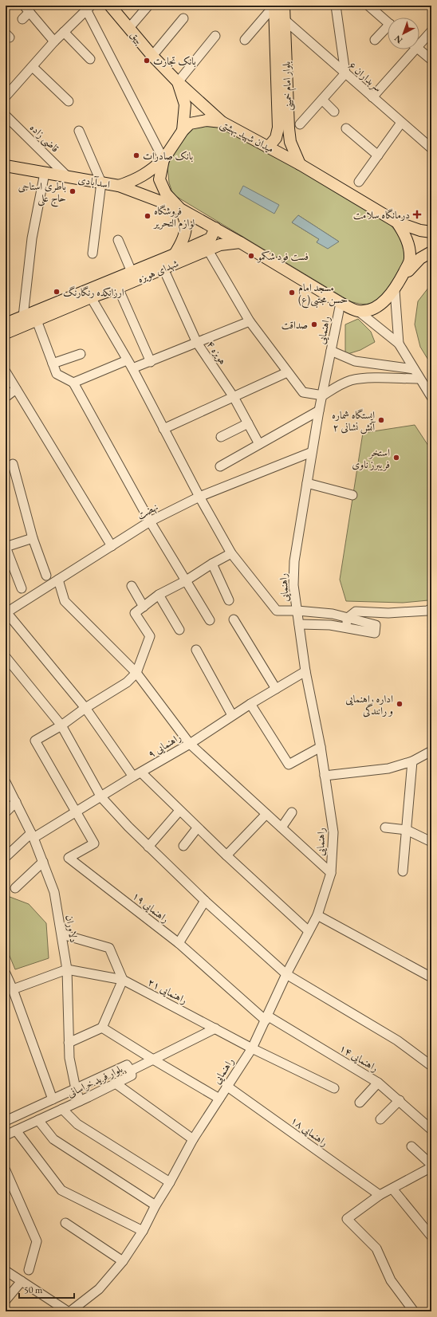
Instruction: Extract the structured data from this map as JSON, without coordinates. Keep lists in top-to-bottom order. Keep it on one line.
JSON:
{"streets":{"main road":["بیهق","بلوار امام خمینی","میدان شهید بهشتی","اسدآبادی","شهدای هویزه"],"street":["سربداران ۶","قاضی زاده","راهنمایی","هویزه ۴","نهضت","راهنمایی ۹","راهنمایی ۱۹","دلاوران","راهنمایی ۲۱","راهنمایی ۱۴","بلوار فرید خراسانی","راهنمایی ۱۸"]},"crossings":[["بیهق","میدان شهید بهشتی"],["سربداران ۶","بلوار امام خمینی"],["بلوار امام خمینی","میدان شهید بهشتی"],["میدان شهید بهشتی","اسدآبادی"],["میدان شهید بهشتی","شهدای هویزه"],["میدان شهید بهشتی","راهنمایی"],["قاضی زاده","اسدآبادی"],["شهدای هویزه","هویزه ۴"],["راهنمایی","نهضت"],["راهنمایی","راهنمایی ۹"],["راهنمایی","راهنمایی ۱۹"],["راهنمایی","راهنمایی ۲۱"],["راهنمایی","راهنمایی ۱۴"],["راهنمایی","راهنمایی ۱۸"],["راهنمایی ۹","راهنمایی ۱۹"],["راهنمایی ۹","دلاوران"],["راهنمایی ۱۹","راهنمایی ۱۴"],["دلاوران","راهنمایی ۲۱"],["دلاوران","بلوار فرید خراسانی"]],"places":{"other":["بانک تجارت","بانک صادرات","باطری استاجی حاج علی","فروشگاه لوازم التحریر","فست فود شکمو","ارزانکده رنگارنگ","مسجد امام حسن مجتبی(ع)","صداقت","ایستگاه شماره ۲ آتش نشانی","استخر فریبرز ناوی","اداره راهنمایی و رانندگی"],"health":["درمانگاه سلامت"]},"scale_bar":"50 m","north":"bottom left"}
